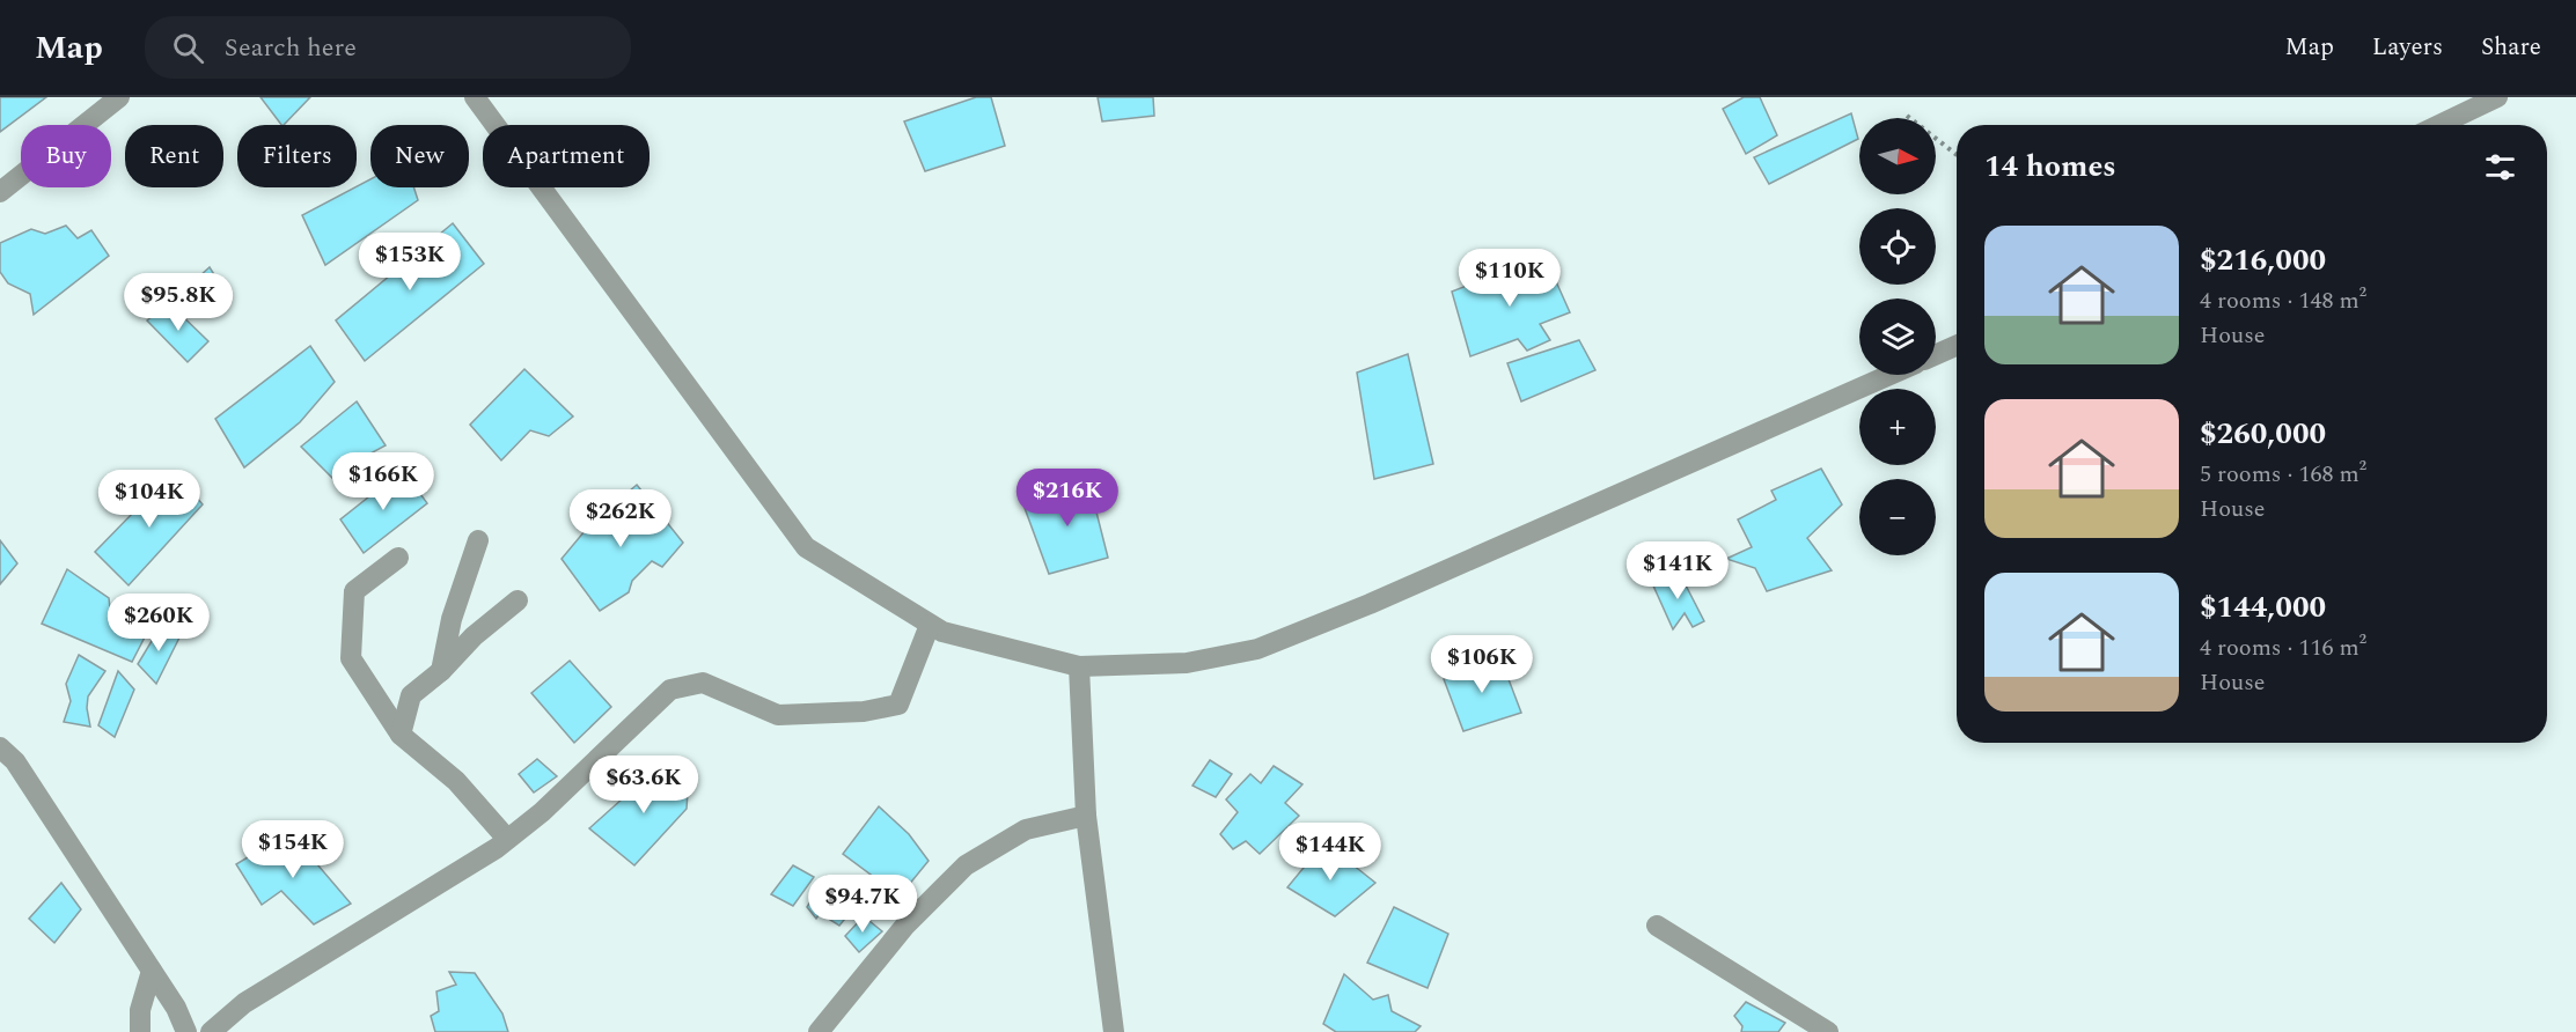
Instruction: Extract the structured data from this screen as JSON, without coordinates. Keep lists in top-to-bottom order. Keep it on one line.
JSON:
{"north":"right","page":{"header":"Map","search":"Search here","nav":["Map","Layers","Share"],"map_buttons":["+","−"],"chip":["Buy","Rent","Filters","New","Apartment"],"heading":"14 homes","list":[{"name":"$216,000","note":"4 rooms · 148 m² · House"},{"name":"$260,000","note":"5 rooms · 168 m² · House"},{"name":"$144,000","note":"4 rooms · 116 m² · House"}],"price":["$153K","$110K","$95.8K","$166K","$216K","$104K","$262K","$141K","$260K","$106K","$63.6K","$154K","$144K","$94.7K"]}}
